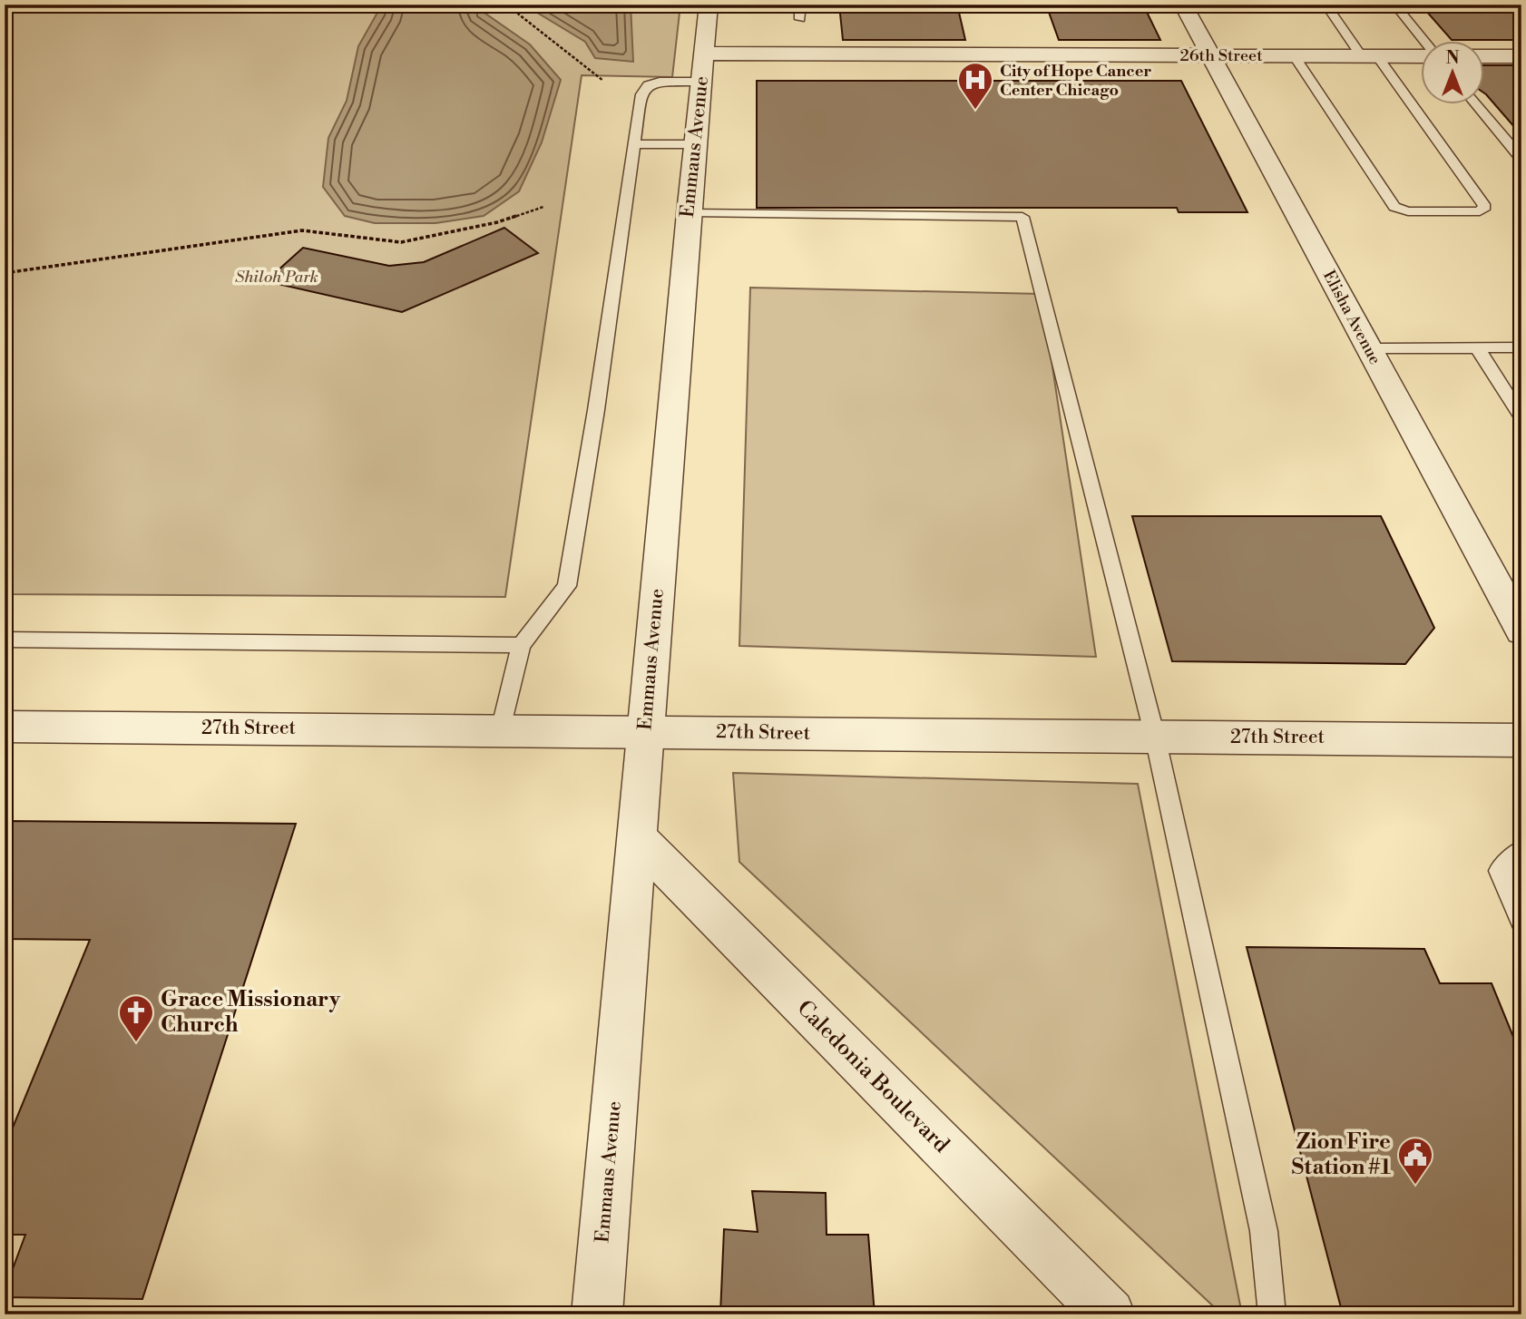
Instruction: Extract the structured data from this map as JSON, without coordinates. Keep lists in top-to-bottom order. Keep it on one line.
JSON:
{"streets":{"street":["26th Street","Emmaus Avenue","Elisha Avenue","27th Street","Caledonia Boulevard"]},"crossings":[["26th Street","Emmaus Avenue"],["26th Street","Elisha Avenue"],["Emmaus Avenue","27th Street"],["Emmaus Avenue","Caledonia Boulevard"]],"parks":["Shiloh Park"],"places":{"hospital":["City of Hope Cancer Center Chicago"],"church":["Grace Missionary Church"],"public building":["Zion Fire Station #1"]},"north":"top"}
